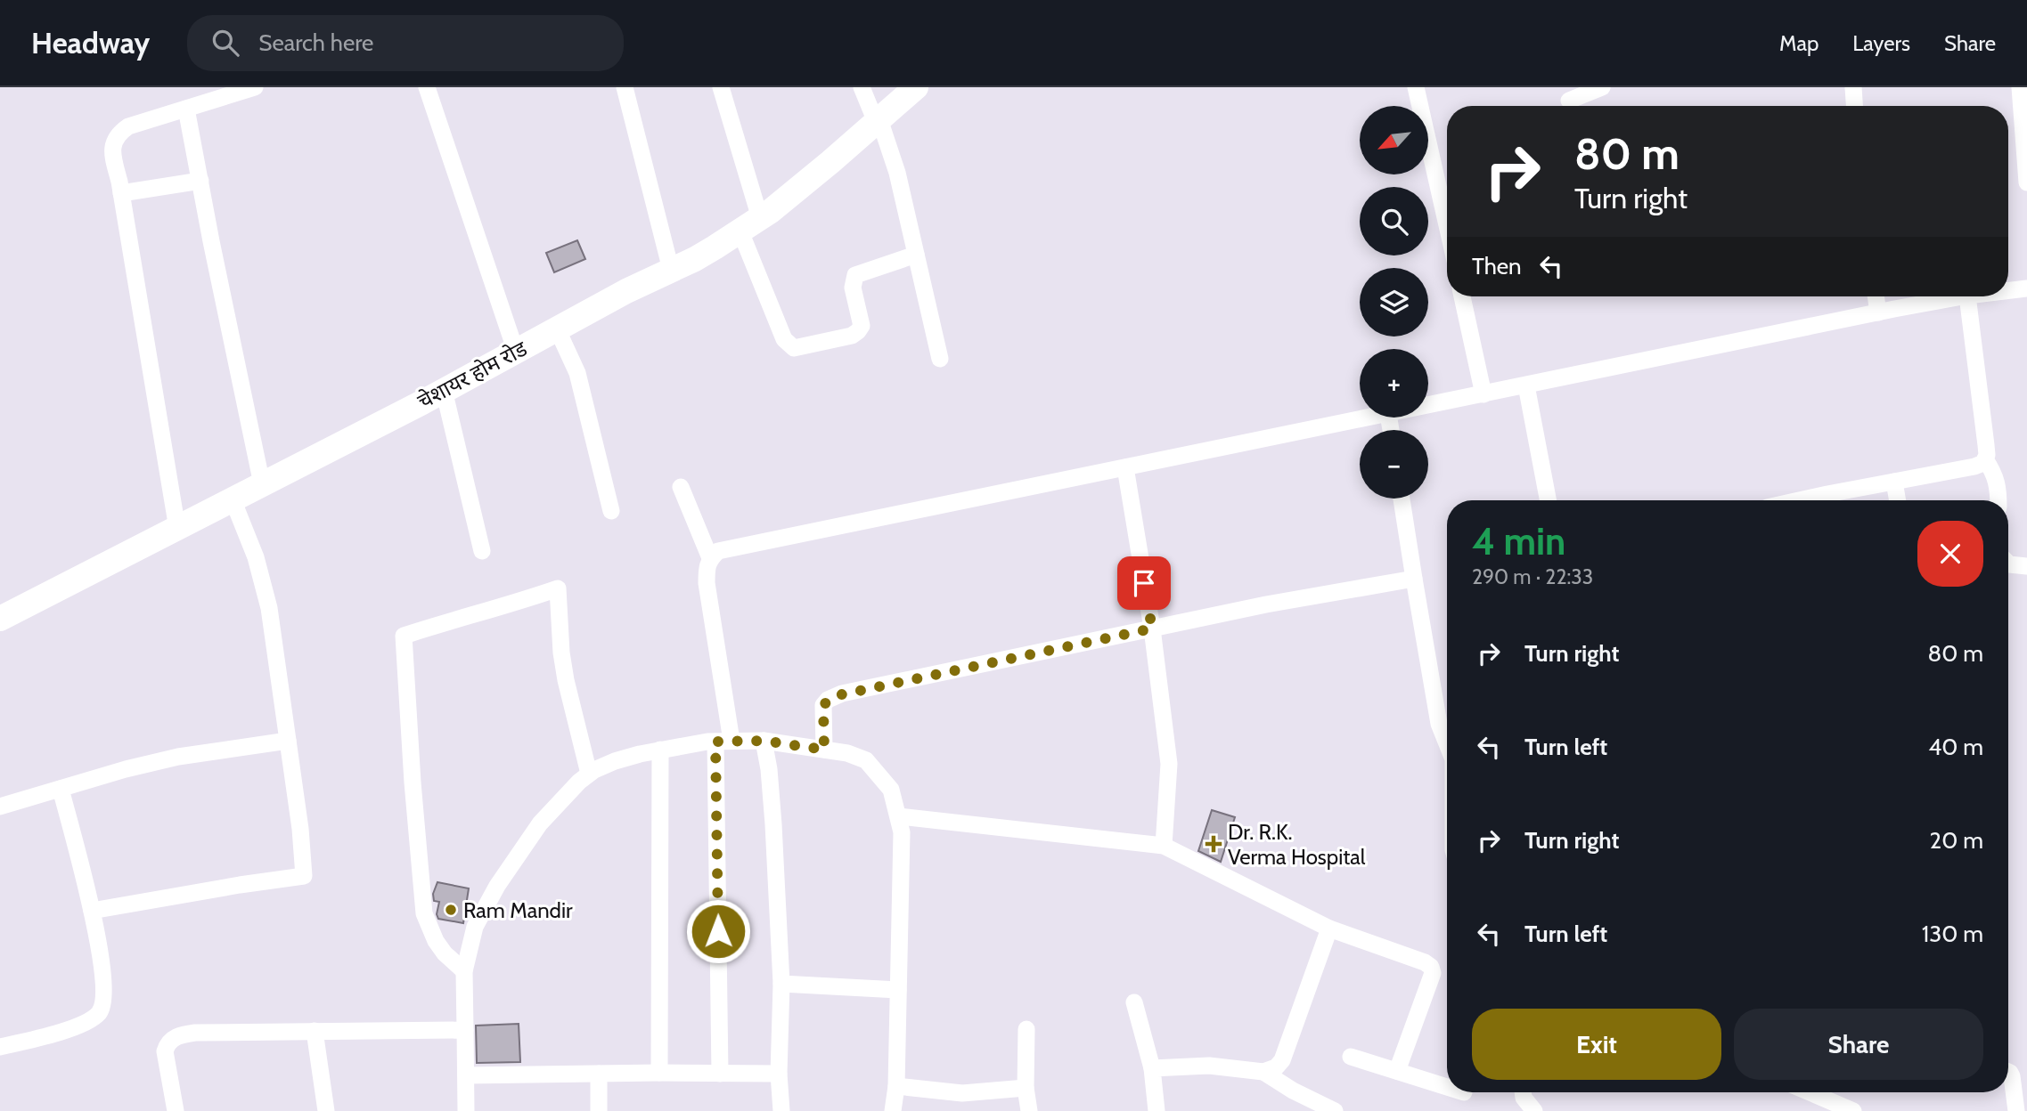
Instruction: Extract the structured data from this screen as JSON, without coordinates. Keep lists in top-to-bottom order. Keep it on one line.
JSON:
{"streets":{"street":["चेशायर होम रोड"]},"places":{"health":["Dr. R.K. Verma Hospital"],"other":["Ram Mandir"]},"north":"bottom left","page":{"header":"Headway","search":"Search here","nav":["Map","Layers","Share"],"map_buttons":["+","−"],"turn":["80 m","Turn right"],"then":"Then","heading":["4 min","290 m · 22:33"],"list":[{"name":"Turn right","value":"80 m"},{"name":"Turn left","value":"40 m"},{"name":"Turn right","value":"20 m"},{"name":"Turn left","value":"130 m"}],"buttons":["Exit","Share"]}}
